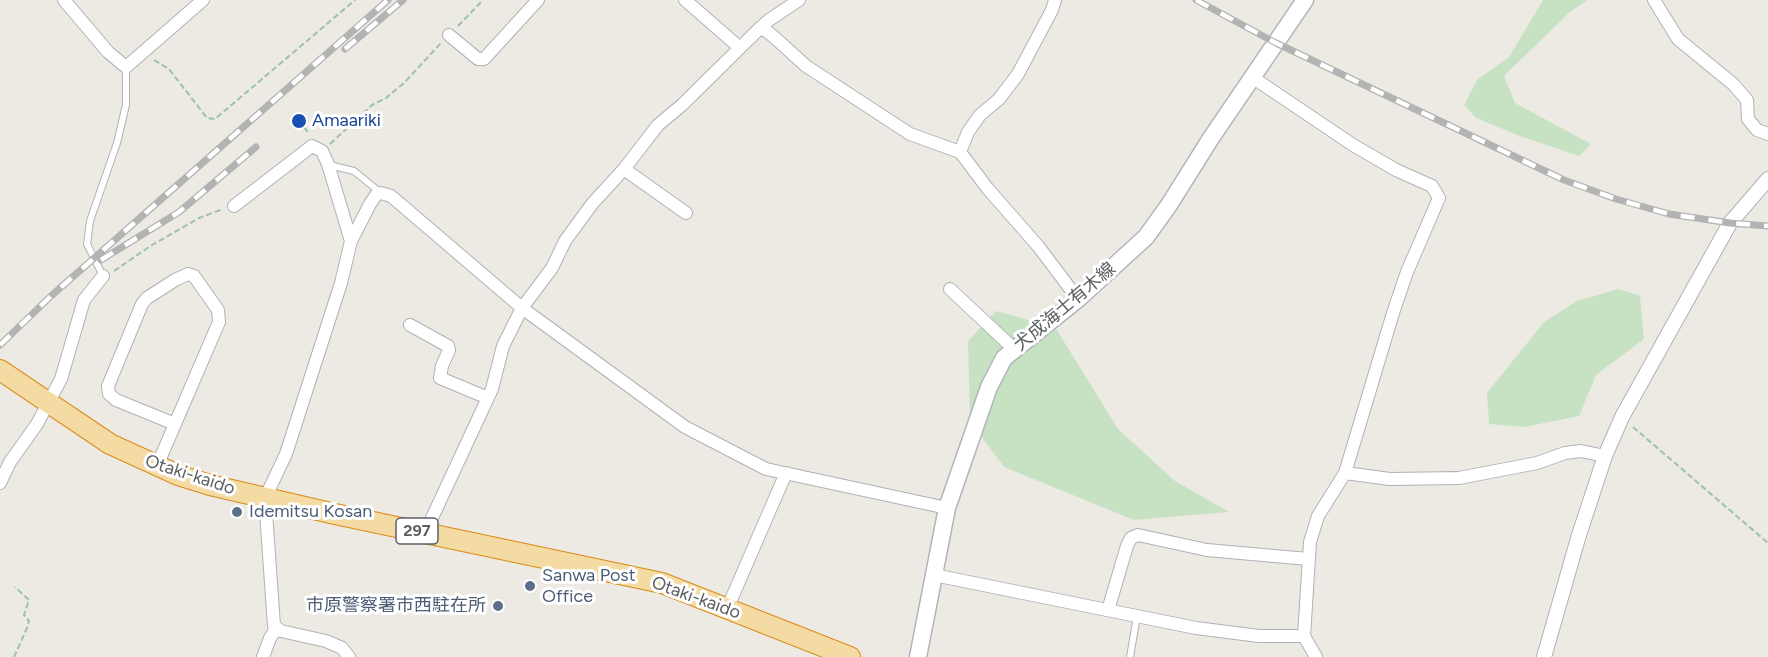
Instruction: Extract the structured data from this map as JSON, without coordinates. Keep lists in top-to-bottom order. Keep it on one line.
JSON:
{"streets":{"highway":["Otaki-kaido","297"],"main road":["犬成海士有木線"]},"places":["Amaariki","Idemitsu Kosan","Sanwa Post Office","市原警察署市西駐在所"]}
